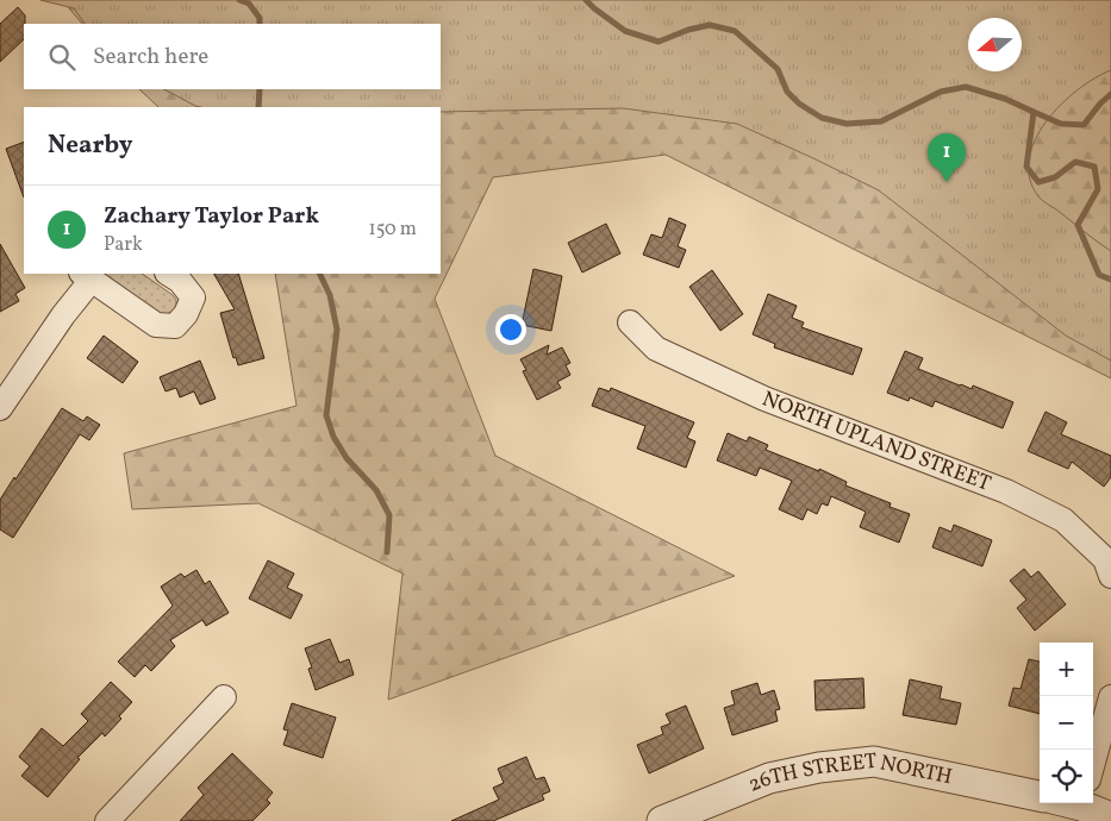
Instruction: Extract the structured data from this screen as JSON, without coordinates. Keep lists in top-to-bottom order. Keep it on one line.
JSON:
{"streets":{"street":["NORTH UPLAND STREET","26TH STREET NORTH"]},"north":"left","page":{"search":"Search here","heading":"Nearby","pins":"1","list":[{"mark":"1","name":"Zachary Taylor Park","note":"Park","value":"150 m"}],"map_buttons":["+","−"]}}
